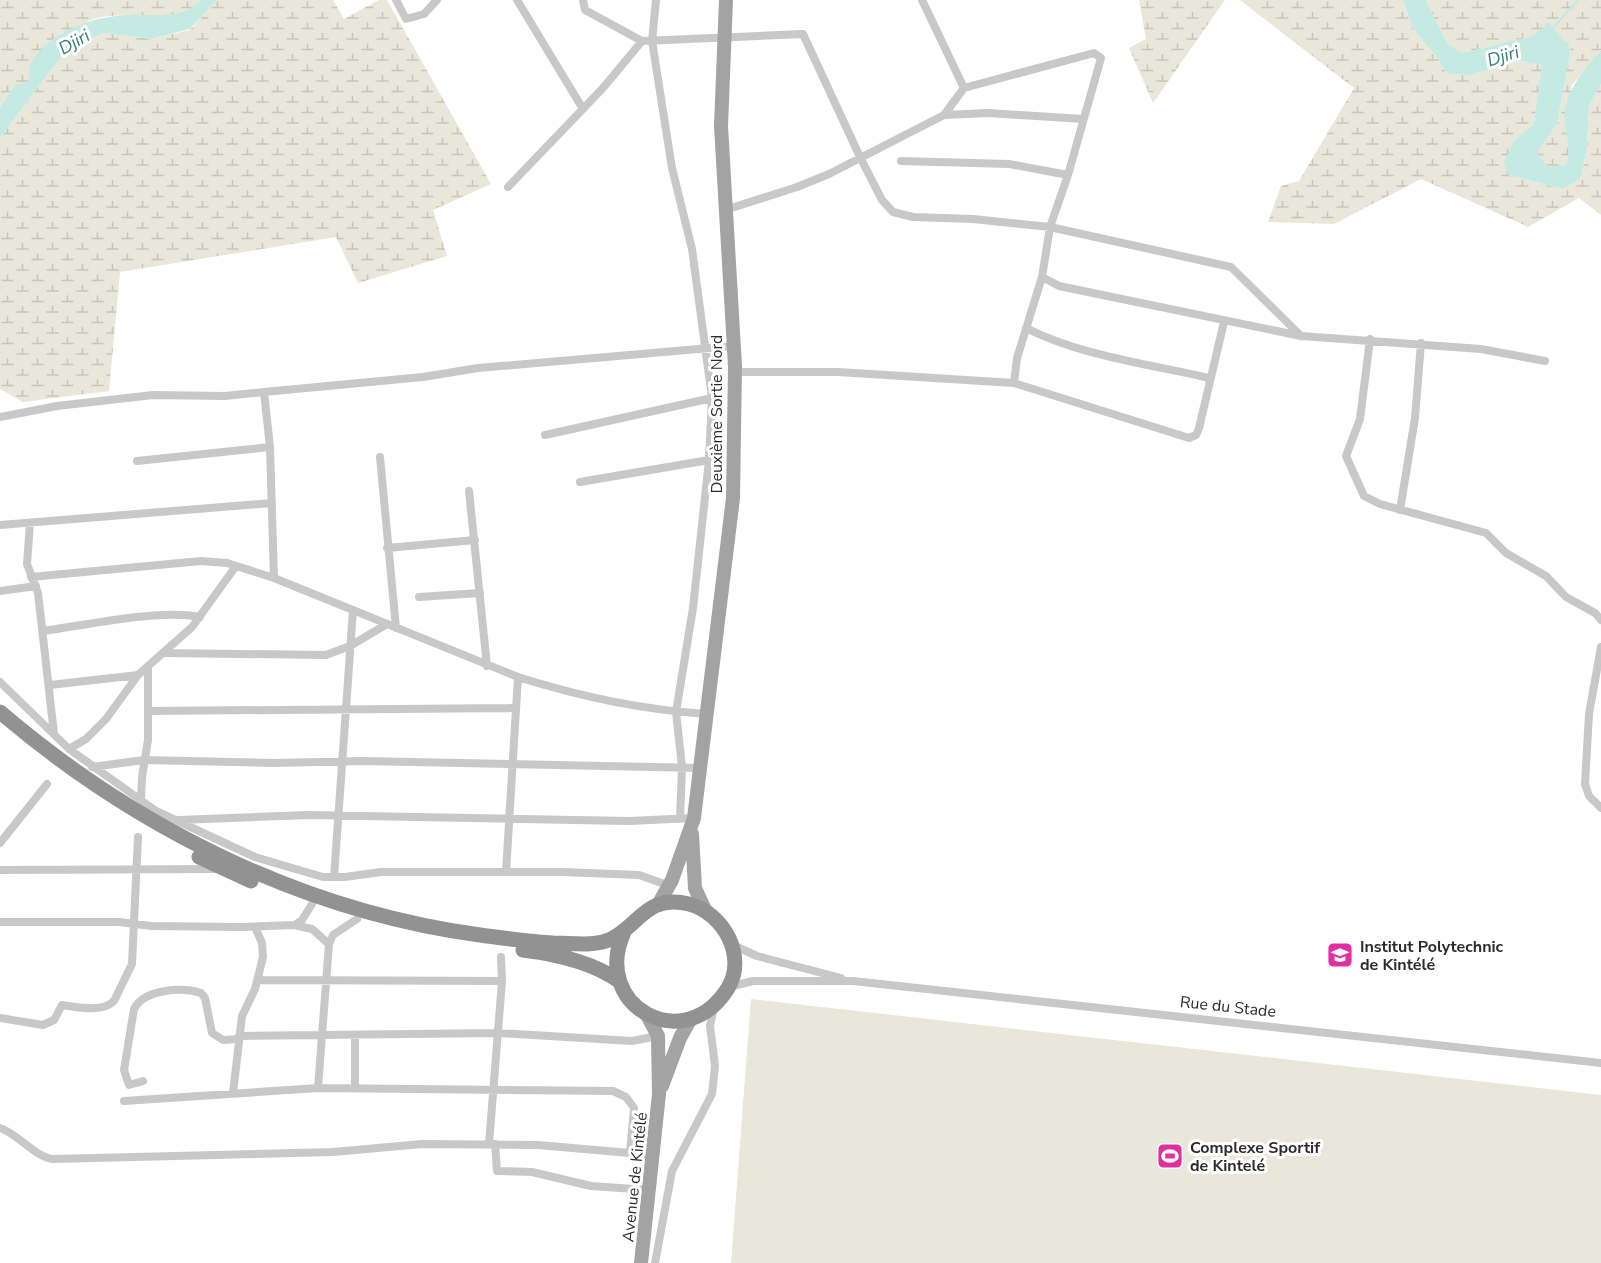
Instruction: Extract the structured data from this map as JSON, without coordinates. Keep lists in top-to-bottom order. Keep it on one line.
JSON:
{"streets":{"main road":["Deuxième Sortie Nord","Avenue de Kintélé"],"street":["Rue du Stade"]},"crossings":[["Deuxième Sortie Nord","Rue du Stade"],["Deuxième Sortie Nord","Avenue de Kintélé"],["Rue du Stade","Avenue de Kintélé"]],"water":["Djiri"],"places":{"school or university":["Institut Polytechnic de Kintélé"],"sports":["Complexe Sportif de Kintelé"]}}
